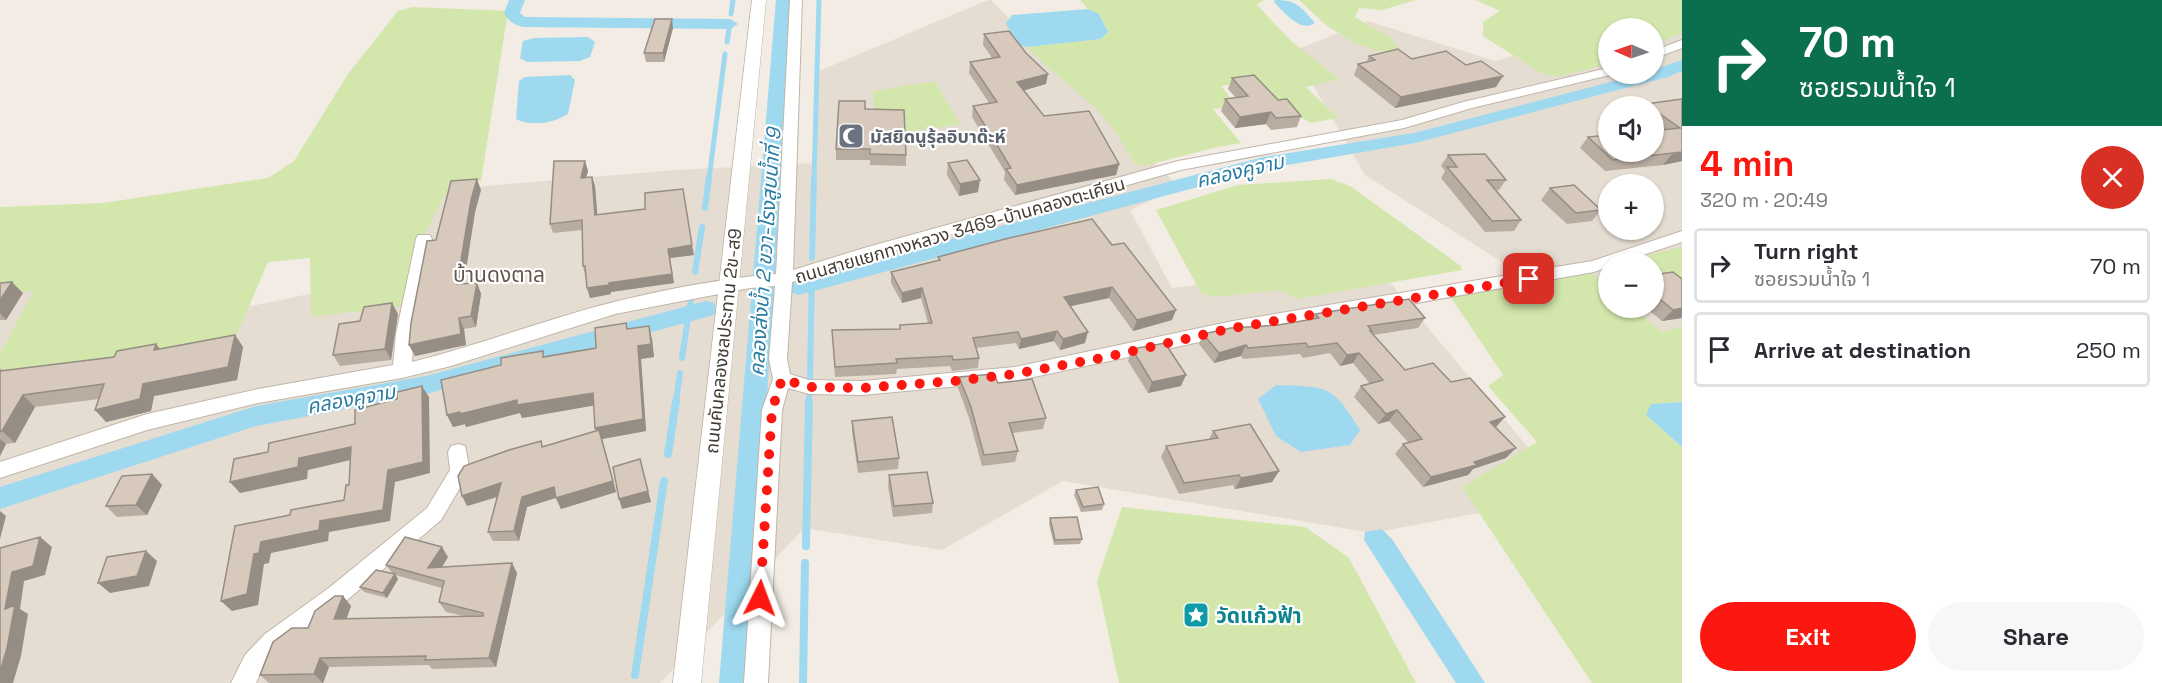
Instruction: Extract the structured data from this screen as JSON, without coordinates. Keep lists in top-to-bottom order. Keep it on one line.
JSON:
{"streets":{"street":["ถนนสายแยกทางหลวง 3469-บ้านคลองตะเคียน","ถนนคันคลองชลประทาน 2ข-ส9"]},"crossings":[["ถนนสายแยกทางหลวง 3469-บ้านคลองตะเคียน","ถนนคันคลองชลประทาน 2ข-ส9"]],"districts":["บ้านดงตาล"],"water":["คลองคูจาม","คลองส่งน้ำ 2 ขวา-โรงสูบน้ำที่ 9"],"places":{"mosque":["มัสยิดนูรุ้ลอิบาด๊ะห์"],"place":["วัดแก้วฟ้า"]},"north":"left","page":{"turn":["70 m","ซอยรวมน้ำใจ 1"],"map_buttons":["+","−"],"heading":["4 min","320 m · 20:49"],"list":[{"name":"Turn right","note":"ซอยรวมน้ำใจ 1","value":"70 m"},{"name":"Arrive at destination","value":"250 m"}],"buttons":["Exit","Share"]}}
